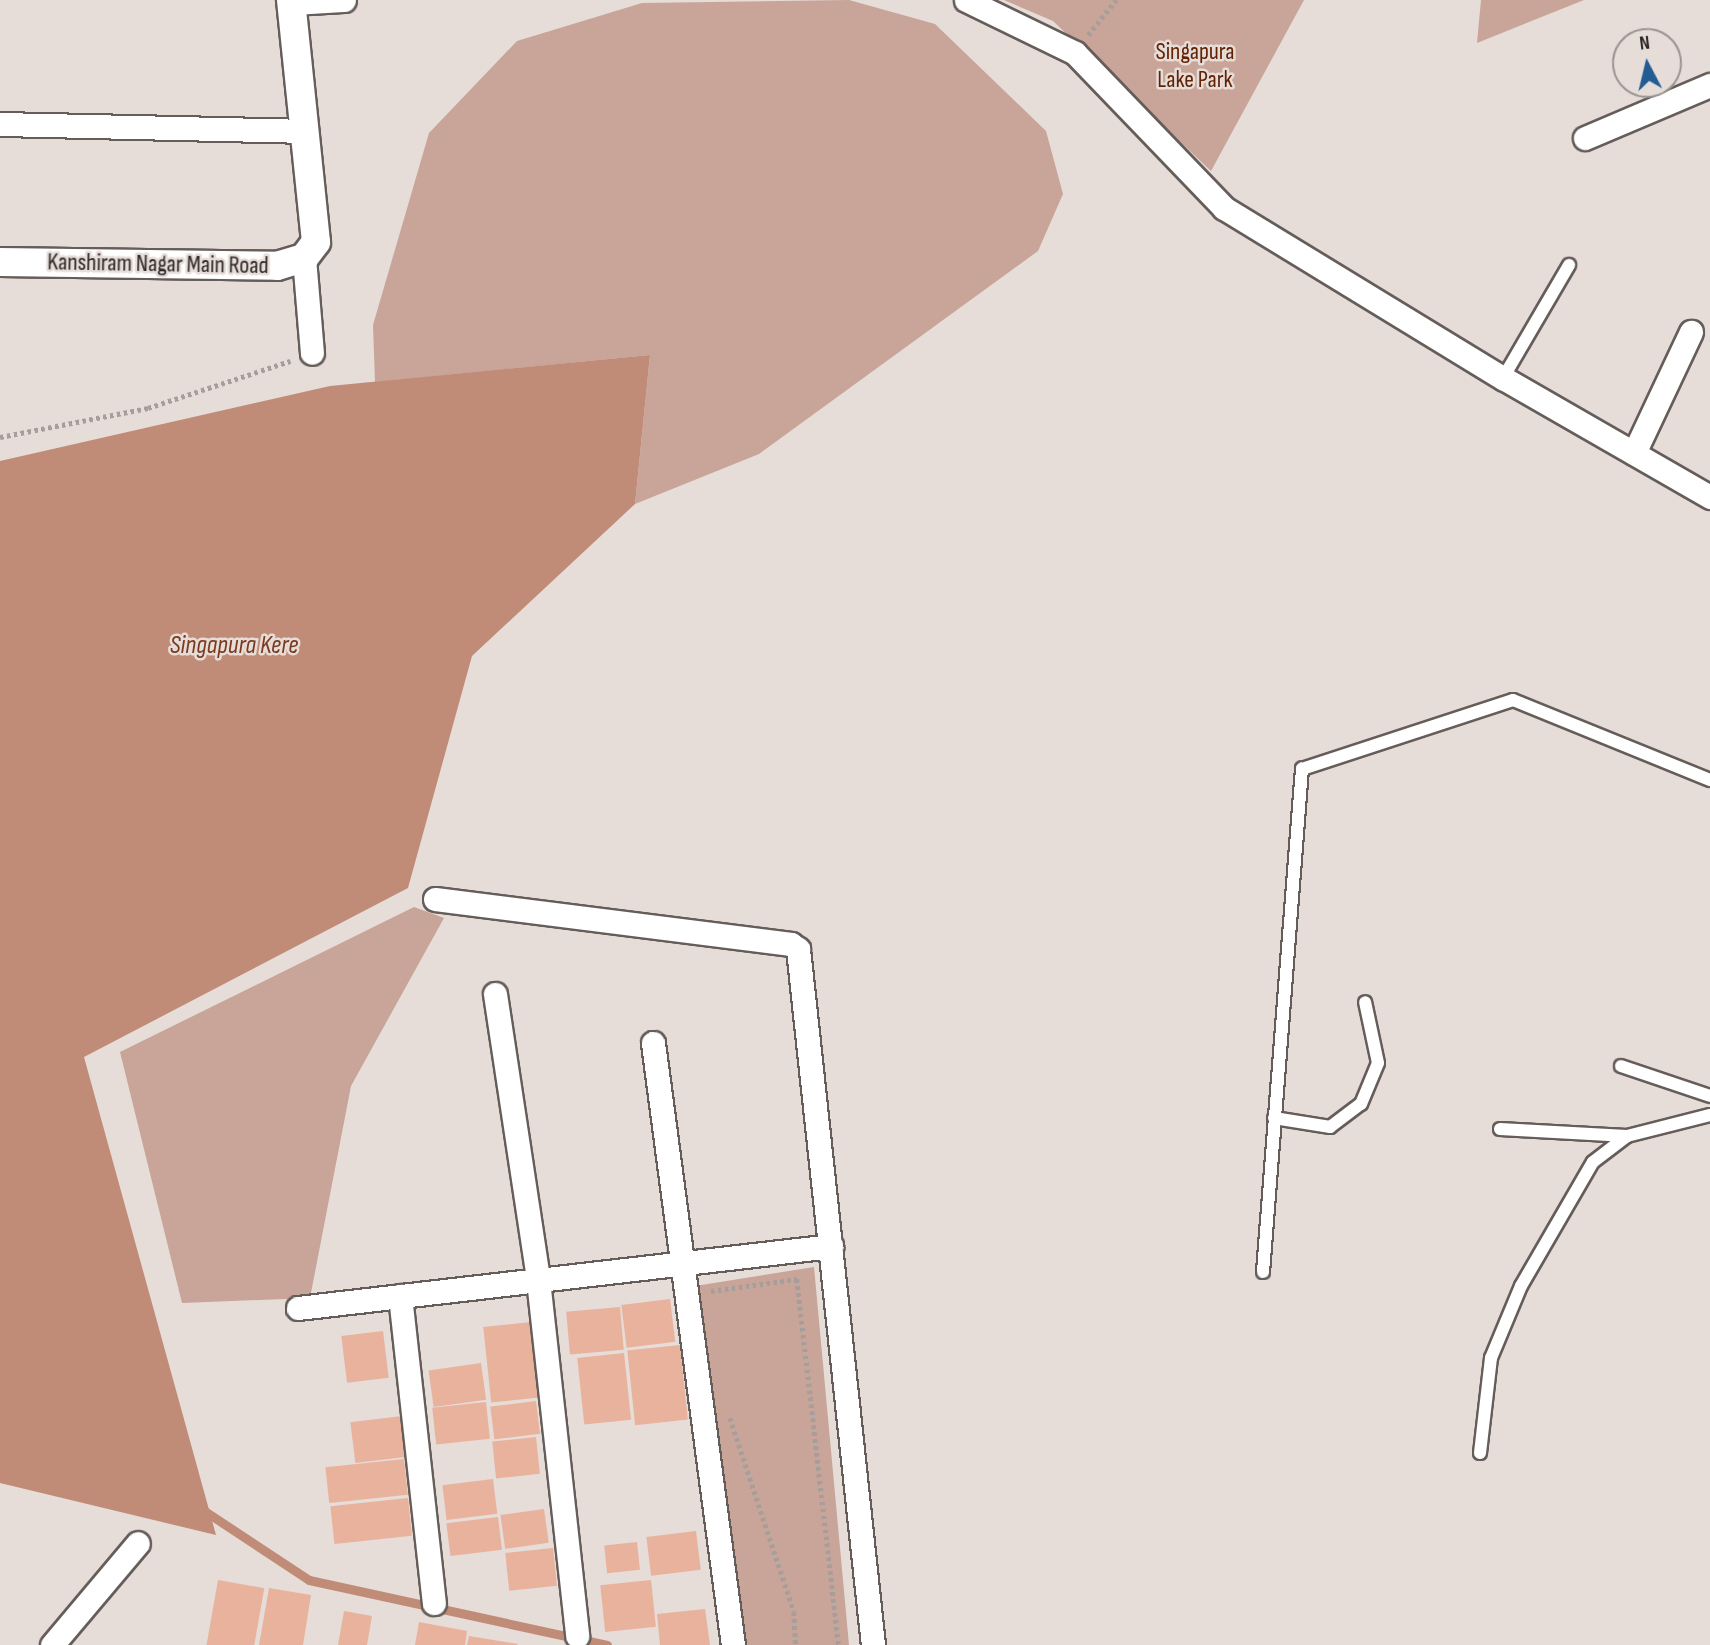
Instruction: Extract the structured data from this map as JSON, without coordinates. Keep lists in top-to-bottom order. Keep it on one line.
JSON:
{"streets":{"street":["Kanshiram Nagar Main Road"]},"water":["Singapura Kere"],"parks":["Singapura Lake Park"],"north":"top"}
